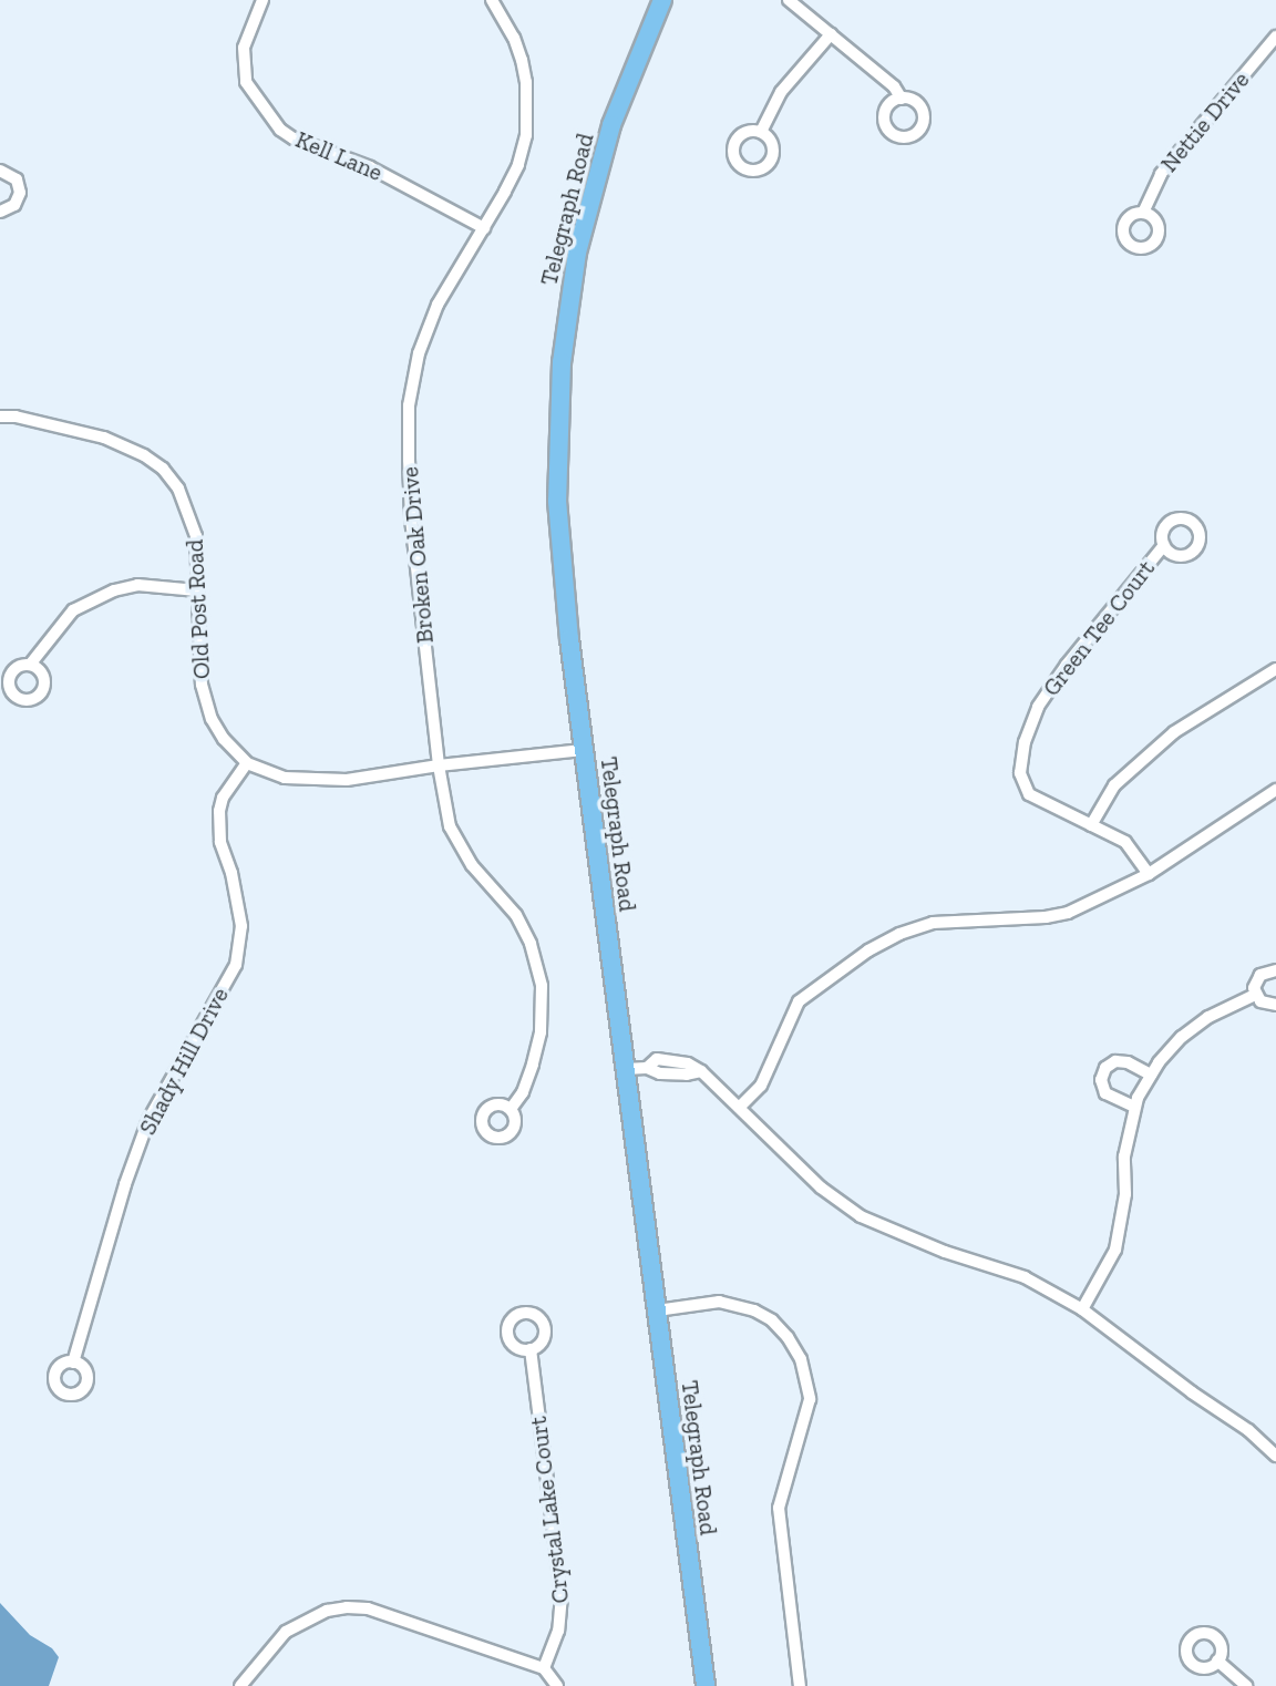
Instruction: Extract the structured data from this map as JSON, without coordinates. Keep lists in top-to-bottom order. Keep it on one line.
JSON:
{"streets":{"main road":["Telegraph Road"],"street":["Nettie Drive","Kell Lane","Broken Oak Drive","Old Post Road","Green Tee Court","Shady Hill Drive","Crystal Lake Court"]},"crossings":[["Kell Lane","Broken Oak Drive"],["Telegraph Road","Old Post Road"],["Broken Oak Drive","Old Post Road"],["Old Post Road","Shady Hill Drive"]]}
